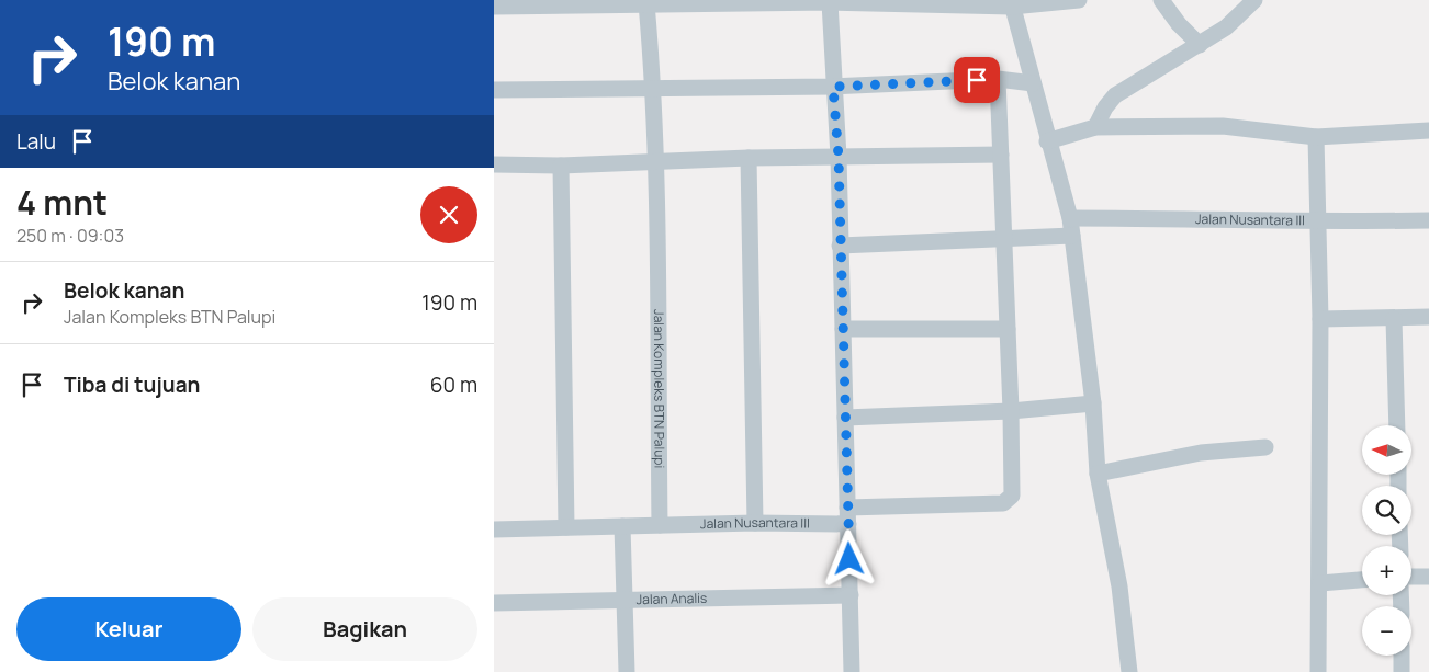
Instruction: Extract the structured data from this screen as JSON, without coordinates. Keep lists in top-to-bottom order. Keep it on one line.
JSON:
{"streets":{"street":["Jalan Nusantara III","Jalan Kompleks BTN Palupi","Jalan Analis"]},"crossings":[["Jalan Nusantara III","Jalan Kompleks BTN Palupi"]],"north":"left","page":{"turn":["190 m","Belok kanan"],"then":"Lalu","heading":["4 mnt","250 m · 09:03"],"list":[{"name":"Belok kanan","note":"Jalan Kompleks BTN Palupi","value":"190 m"},{"name":"Tiba di tujuan","value":"60 m"}],"map_buttons":["+","−"],"buttons":["Keluar","Bagikan"]}}
